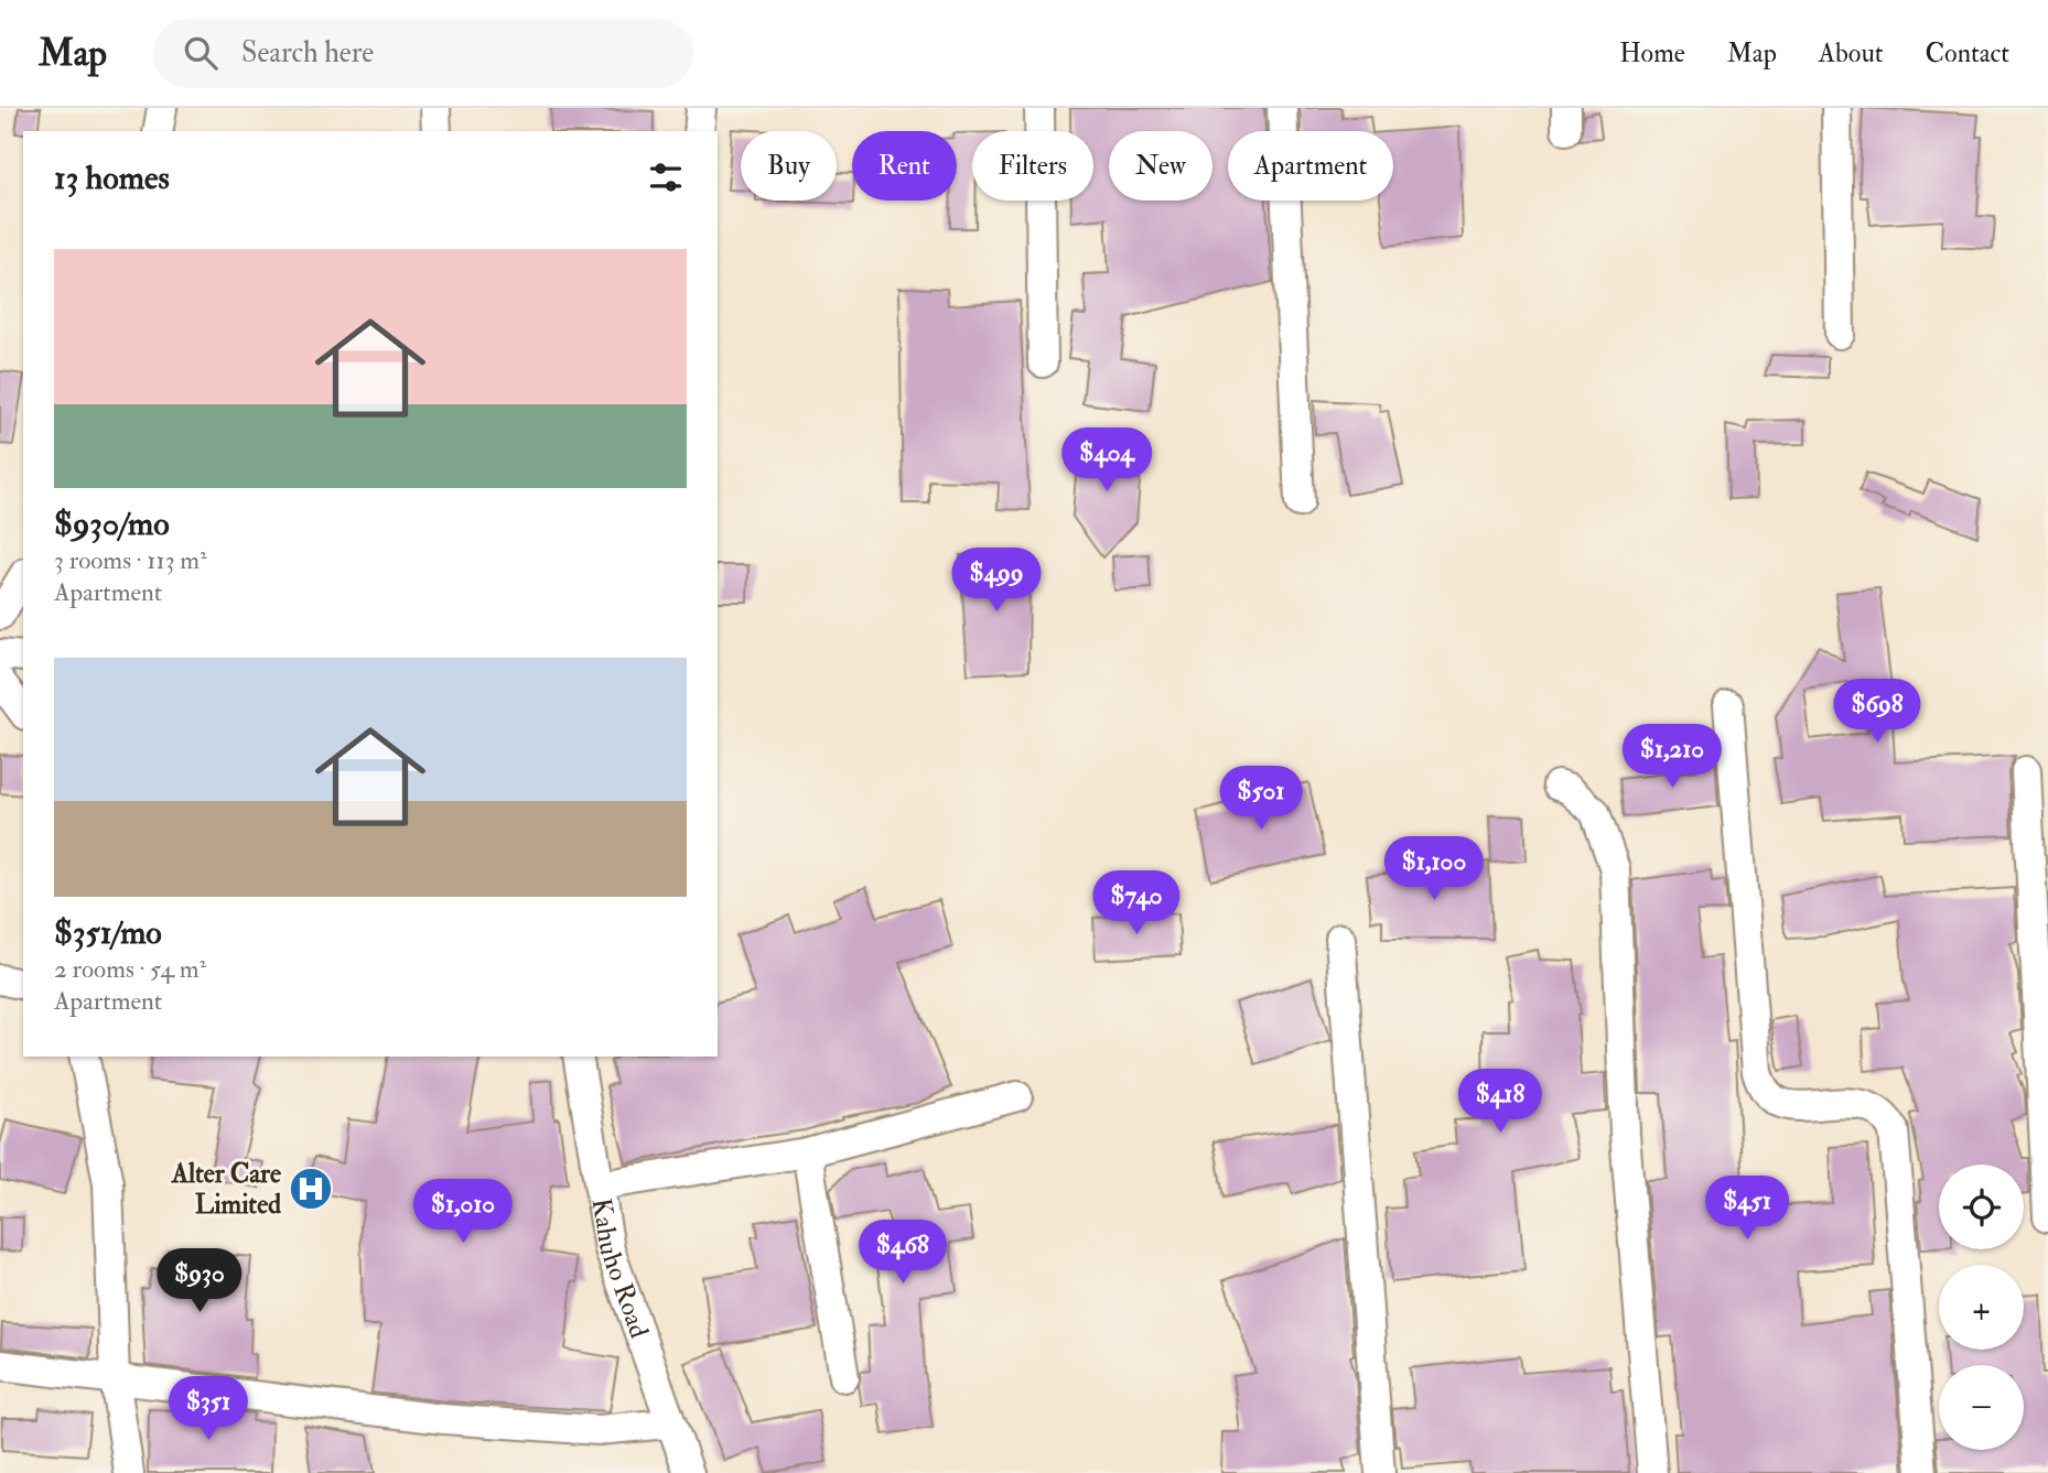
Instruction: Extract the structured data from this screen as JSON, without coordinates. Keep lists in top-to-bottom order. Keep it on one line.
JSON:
{"streets":{"street":["Kahuho Road"]},"places":{"hospital":["Alter Care Limited"]},"page":{"header":"Map","search":"Search here","nav":["Home","Map","About","Contact"],"chip":["Buy","Rent","Filters","New","Apartment"],"heading":"13 homes","list":[{"name":"$930/mo","note":"3 rooms · 113 m² · Apartment"},{"name":"$351/mo","note":"2 rooms · 54 m² · Apartment"}],"price":["$404","$499","$698","$1,210","$501","$1,100","$740","$418","$451","$1,010","$468","$930","$351"],"map_buttons":["+","−"]}}
